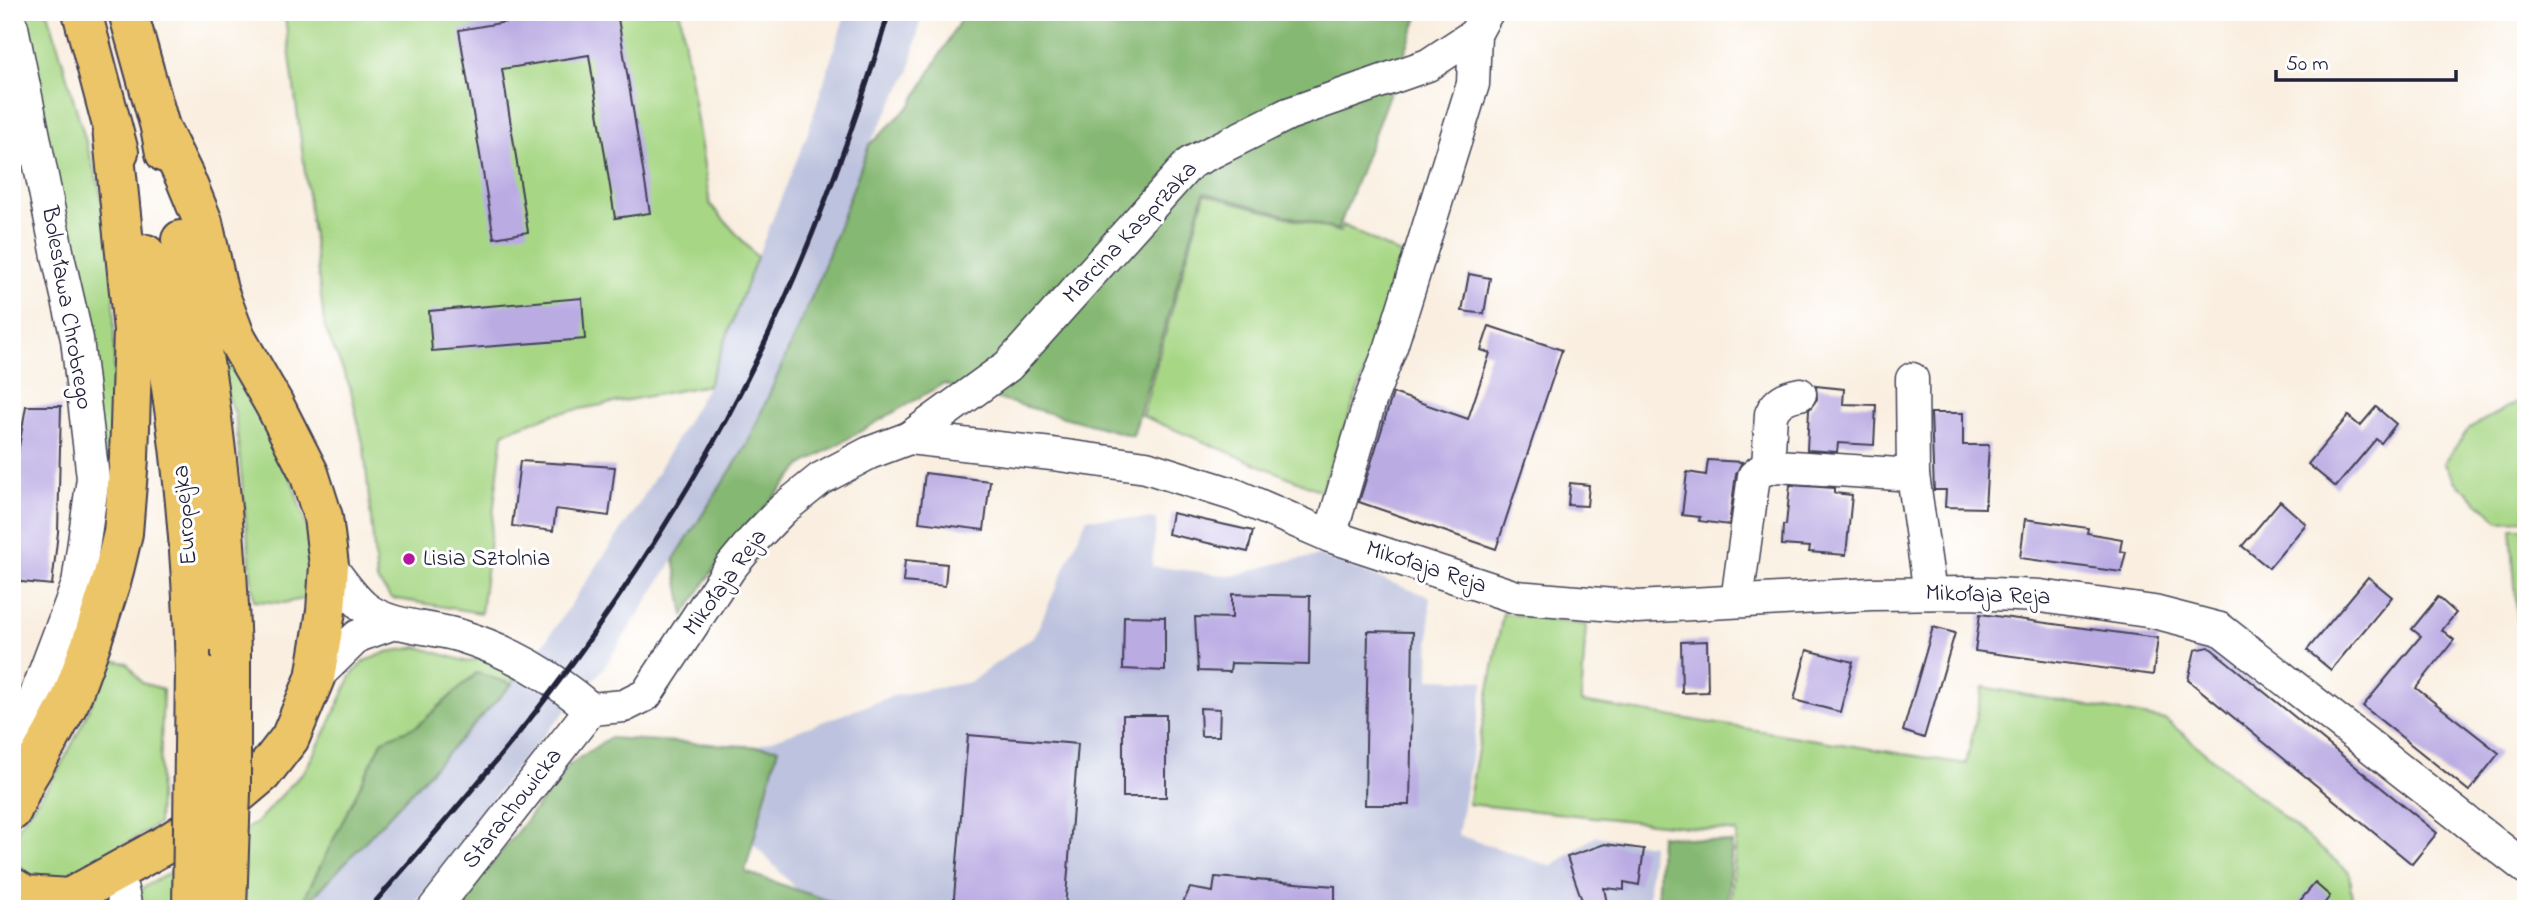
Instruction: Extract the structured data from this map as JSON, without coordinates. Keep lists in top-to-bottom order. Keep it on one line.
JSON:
{"streets":{"main road":["Europejka"],"street":["Marcina Kasprzaka","Bolesława Chrobrego","Mikołaja Reja","Starachowicka"]},"crossings":[["Marcina Kasprzaka","Mikołaja Reja"],["Mikołaja Reja","Starachowicka"]],"places":["Lisia Sztolnia"],"scale_bar":"50 m"}
